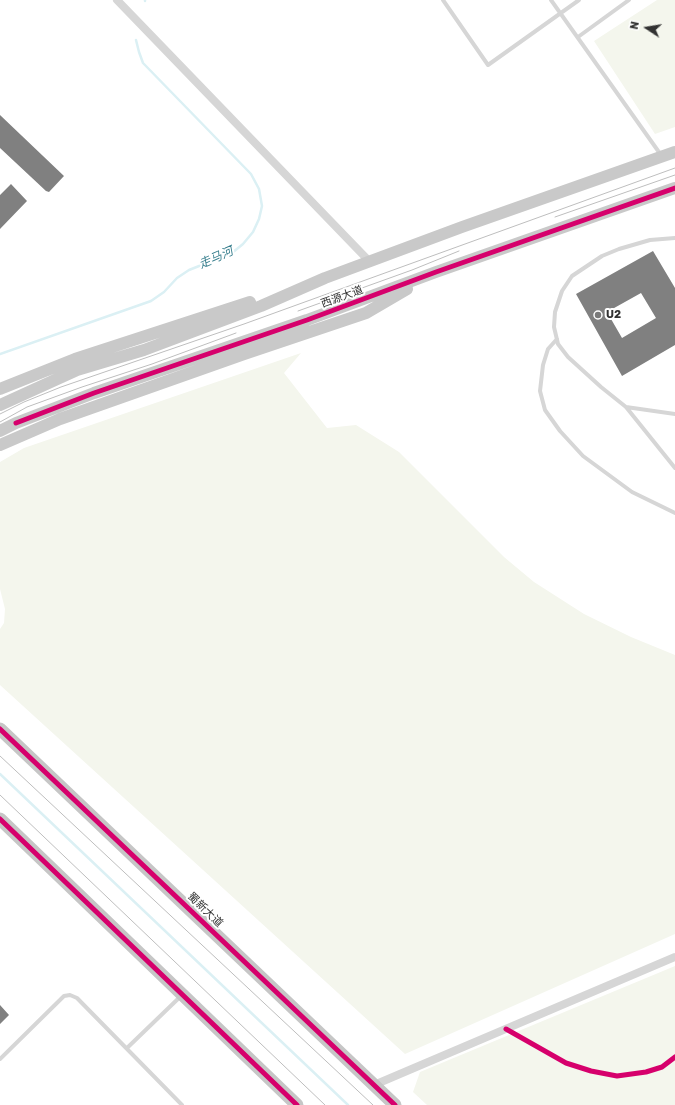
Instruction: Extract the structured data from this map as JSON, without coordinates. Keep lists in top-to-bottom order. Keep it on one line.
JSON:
{"streets":{"highway":["蜀新大道"],"main road":["西源大道"]},"water":["走马河"],"places":["U2"],"north":"left"}
